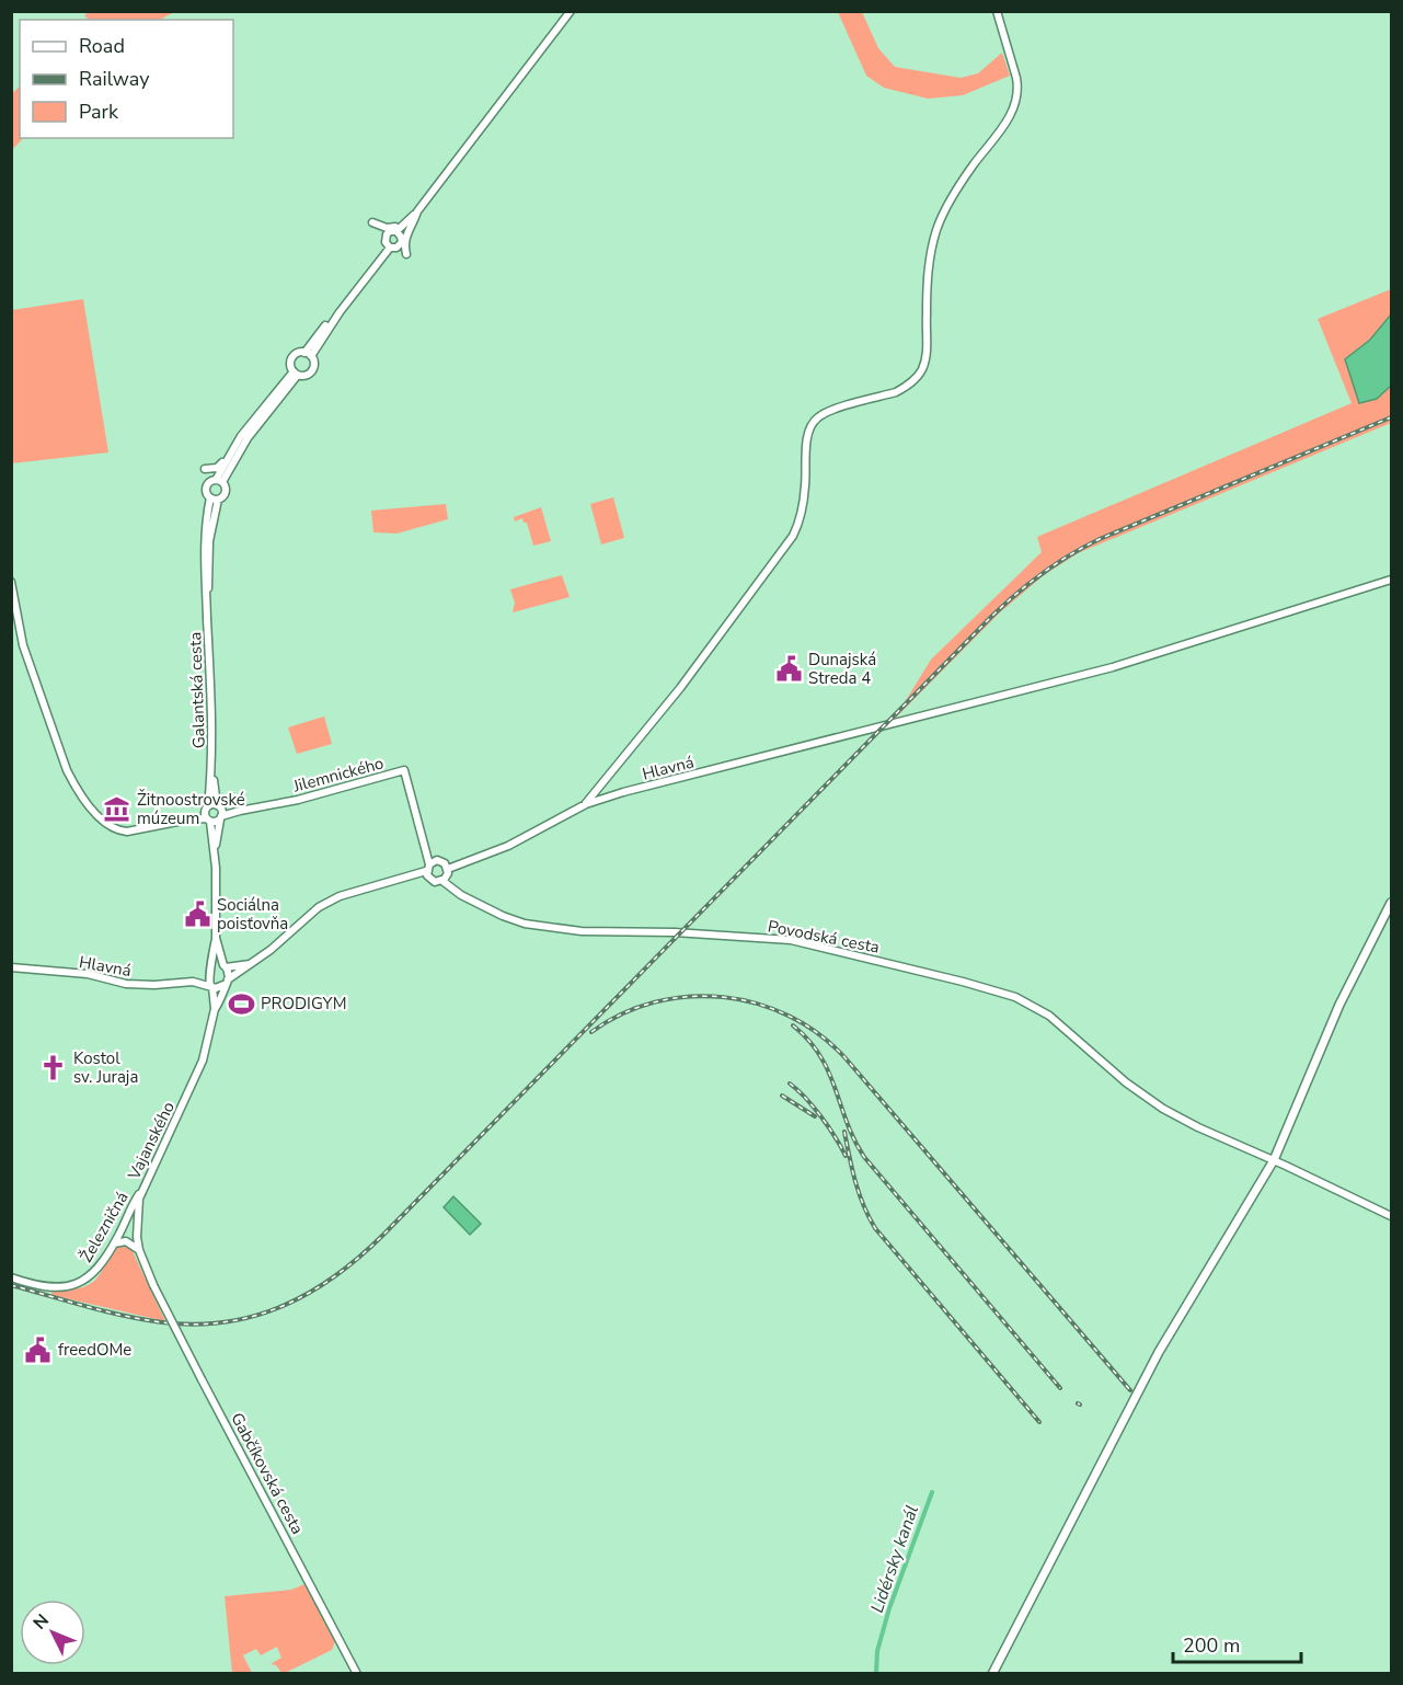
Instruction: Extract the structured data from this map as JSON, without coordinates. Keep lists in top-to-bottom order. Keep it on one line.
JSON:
{"streets":{"main road":["Galantská cesta","Hlavná","Jilemnického","Povodská cesta","Vajanského","Železničná","Gabčíkovská cesta"]},"crossings":[["Galantská cesta","Jilemnického"],["Hlavná","Jilemnického"],["Hlavná","Povodská cesta"],["Jilemnického","Povodská cesta"],["Vajanského","Železničná"],["Vajanského","Gabčíkovská cesta"]],"water":["Lidérsky kanál"],"places":{"public building":["Dunajská Streda 4","Sociálna poisťovňa","freedOMe"],"museum":["Žitnoostrovské múzeum"],"sports":["PRODIGYM"],"church":["Kostol sv. Juraja"]},"legend":["Road","Railway","Park"],"scale_bar":"200 m","north":"top left"}
